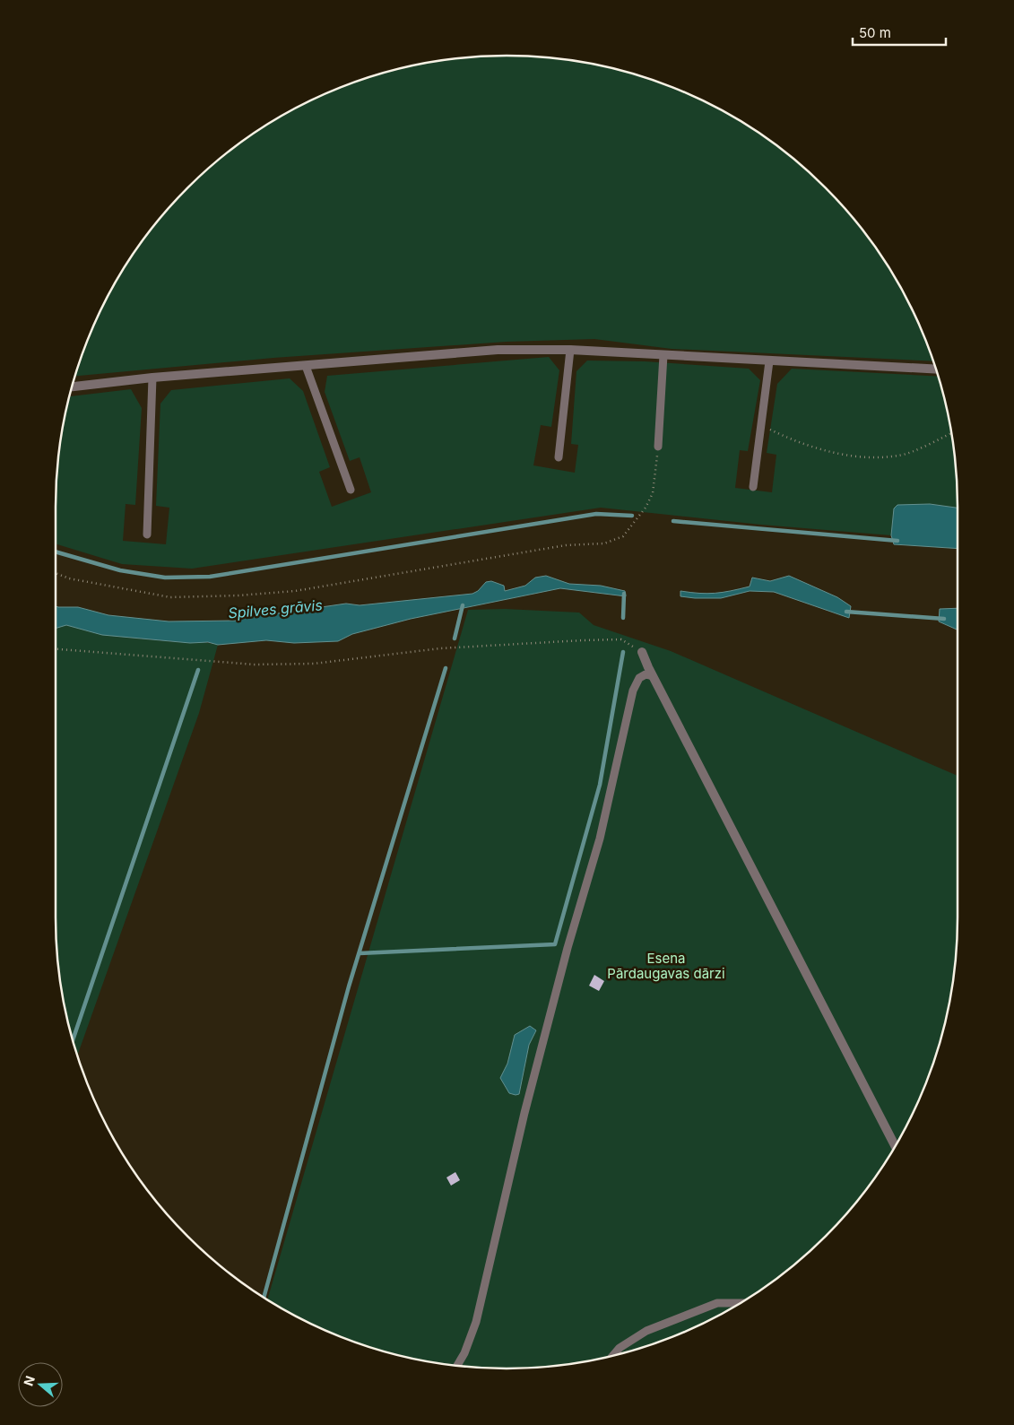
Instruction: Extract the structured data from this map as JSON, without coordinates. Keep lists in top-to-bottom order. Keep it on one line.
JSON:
{"water":["Spilves grāvis"],"parks":["Esena Pārdaugavas dārzi"],"scale_bar":"50 m","north":"left"}
